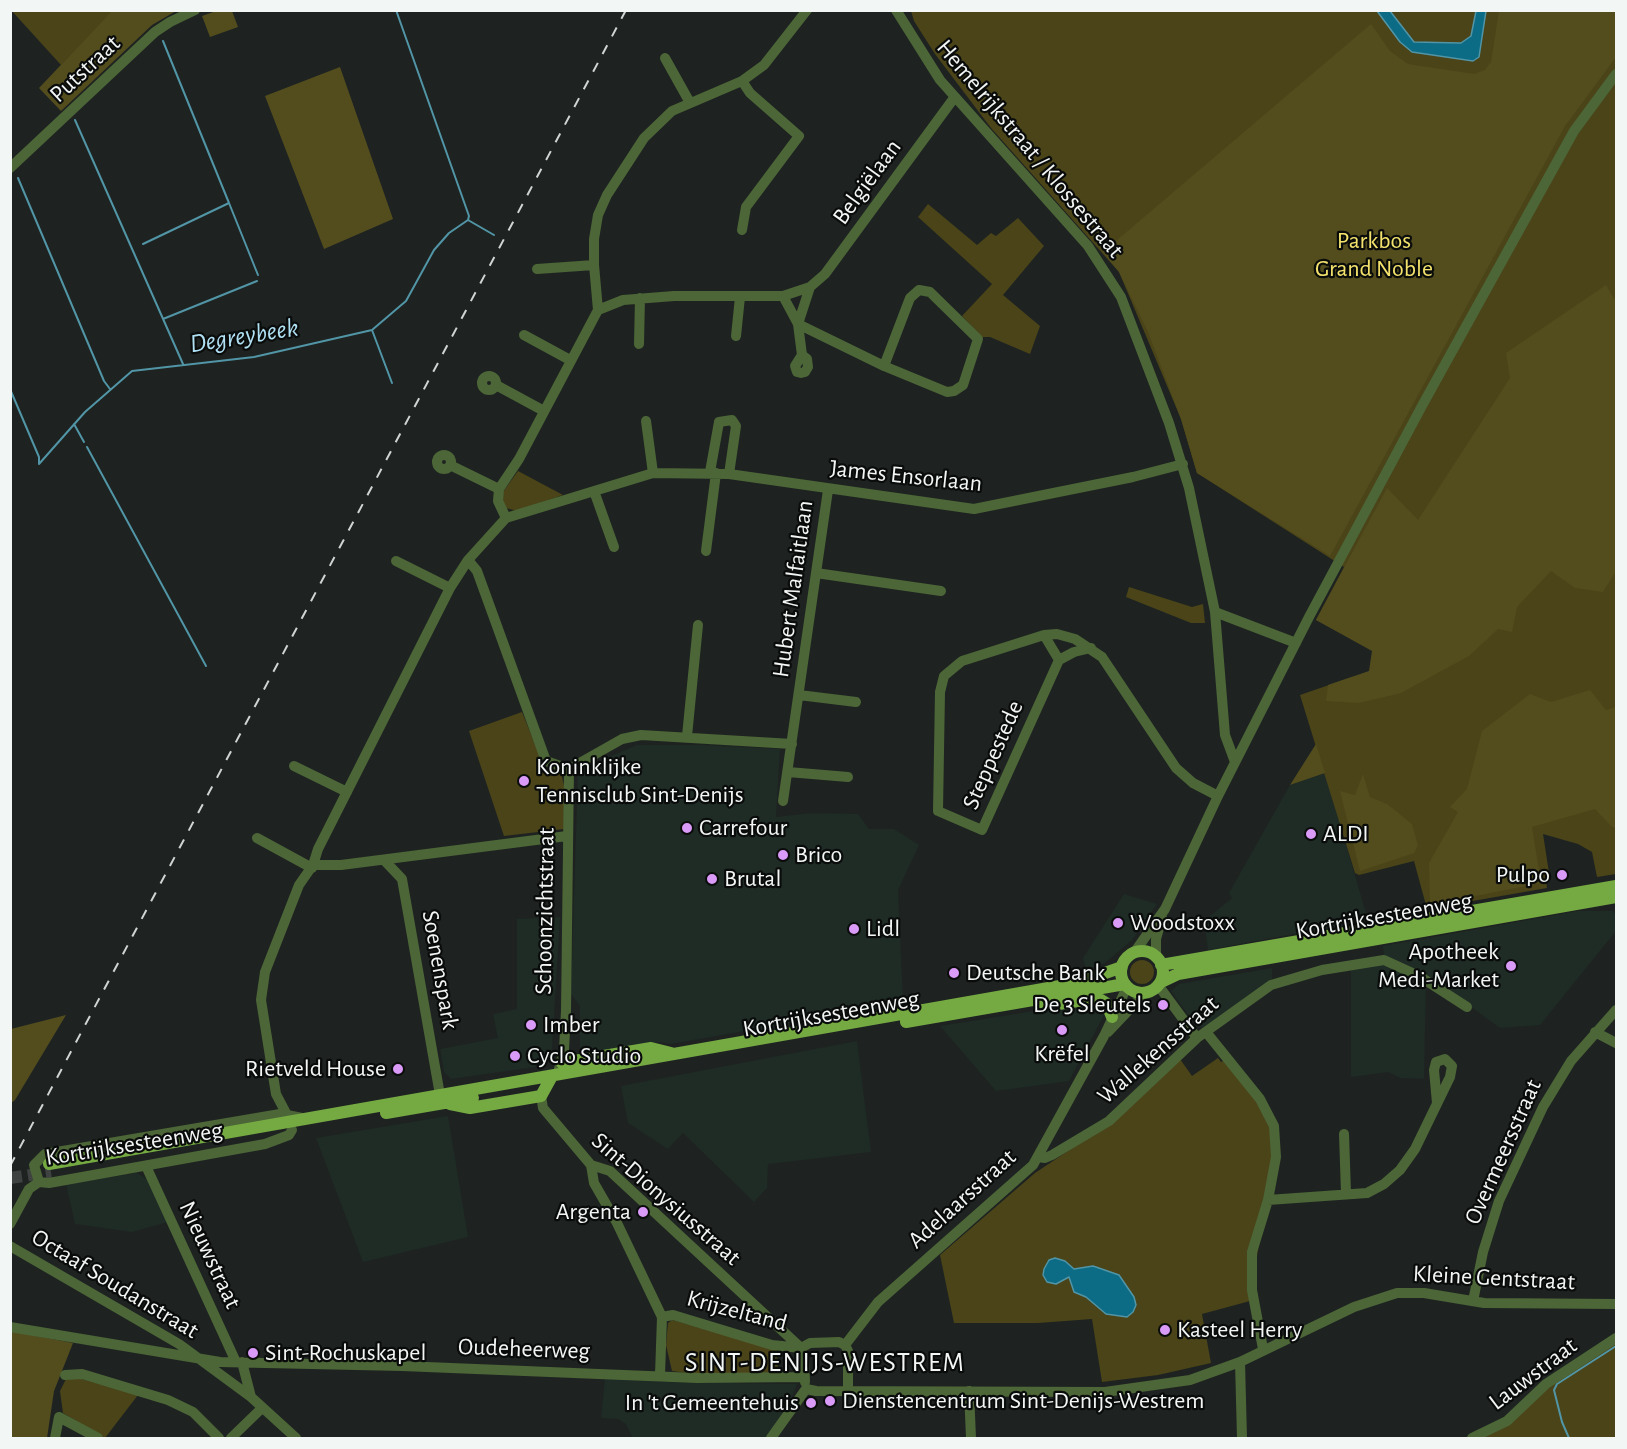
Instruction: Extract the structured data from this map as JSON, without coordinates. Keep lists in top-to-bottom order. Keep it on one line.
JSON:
{"streets":{"main road":["Kortrijksesteenweg"],"street":["Putstraat","Hemelrijkstraat / Klossestraat","Belgiëlaan","James Ensorlaan","Hubert Malfaitlaan","Steppestede","Schoonzichtstraat","Soenenspark","Wallekensstraat","Overmeersstraat","Sint-Dionysiusstraat","Adelaarsstraat","Nieuwstraat","Kleine Gentstraat","Octaaf Soudanstraat","Krijzeltand","Oudeheerweg","Lauwstraat"]},"crossings":[["Hemelrijkstraat / Klossestraat","Belgiëlaan"],["Hemelrijkstraat / Klossestraat","James Ensorlaan"],["James Ensorlaan","Hubert Malfaitlaan"],["Kortrijksesteenweg","Soenenspark"],["Kortrijksesteenweg","Sint-Dionysiusstraat"],["Kortrijksesteenweg","Adelaarsstraat"],["Kortrijksesteenweg","Nieuwstraat"],["Wallekensstraat","Adelaarsstraat"],["Overmeersstraat","Kleine Gentstraat"],["Sint-Dionysiusstraat","Krijzeltand"],["Adelaarsstraat","Krijzeltand"],["Nieuwstraat","Octaaf Soudanstraat"],["Nieuwstraat","Oudeheerweg"],["Kleine Gentstraat","Oudeheerweg"],["Octaaf Soudanstraat","Oudeheerweg"],["Krijzeltand","Oudeheerweg"]],"districts":["SINT-DENIJS-WESTREM"],"water":["Degreybeek"],"parks":["Parkbos Grand Noble"],"places":["Koninklijke Tennisclub Sint-Denijs","Carrefour","ALDI","Brico","Pulpo","Brutal","Woodstoxx","Lidl","Apotheek Medi-Market","Deutsche Bank","De 3 Sleutels","Imber","Krëfel","Cyclo Studio","Rietveld House","Argenta","Kasteel Herry","Sint-Rochuskapel","Dienstencentrum Sint-Denijs-Westrem","In 't Gemeentehuis"]}
